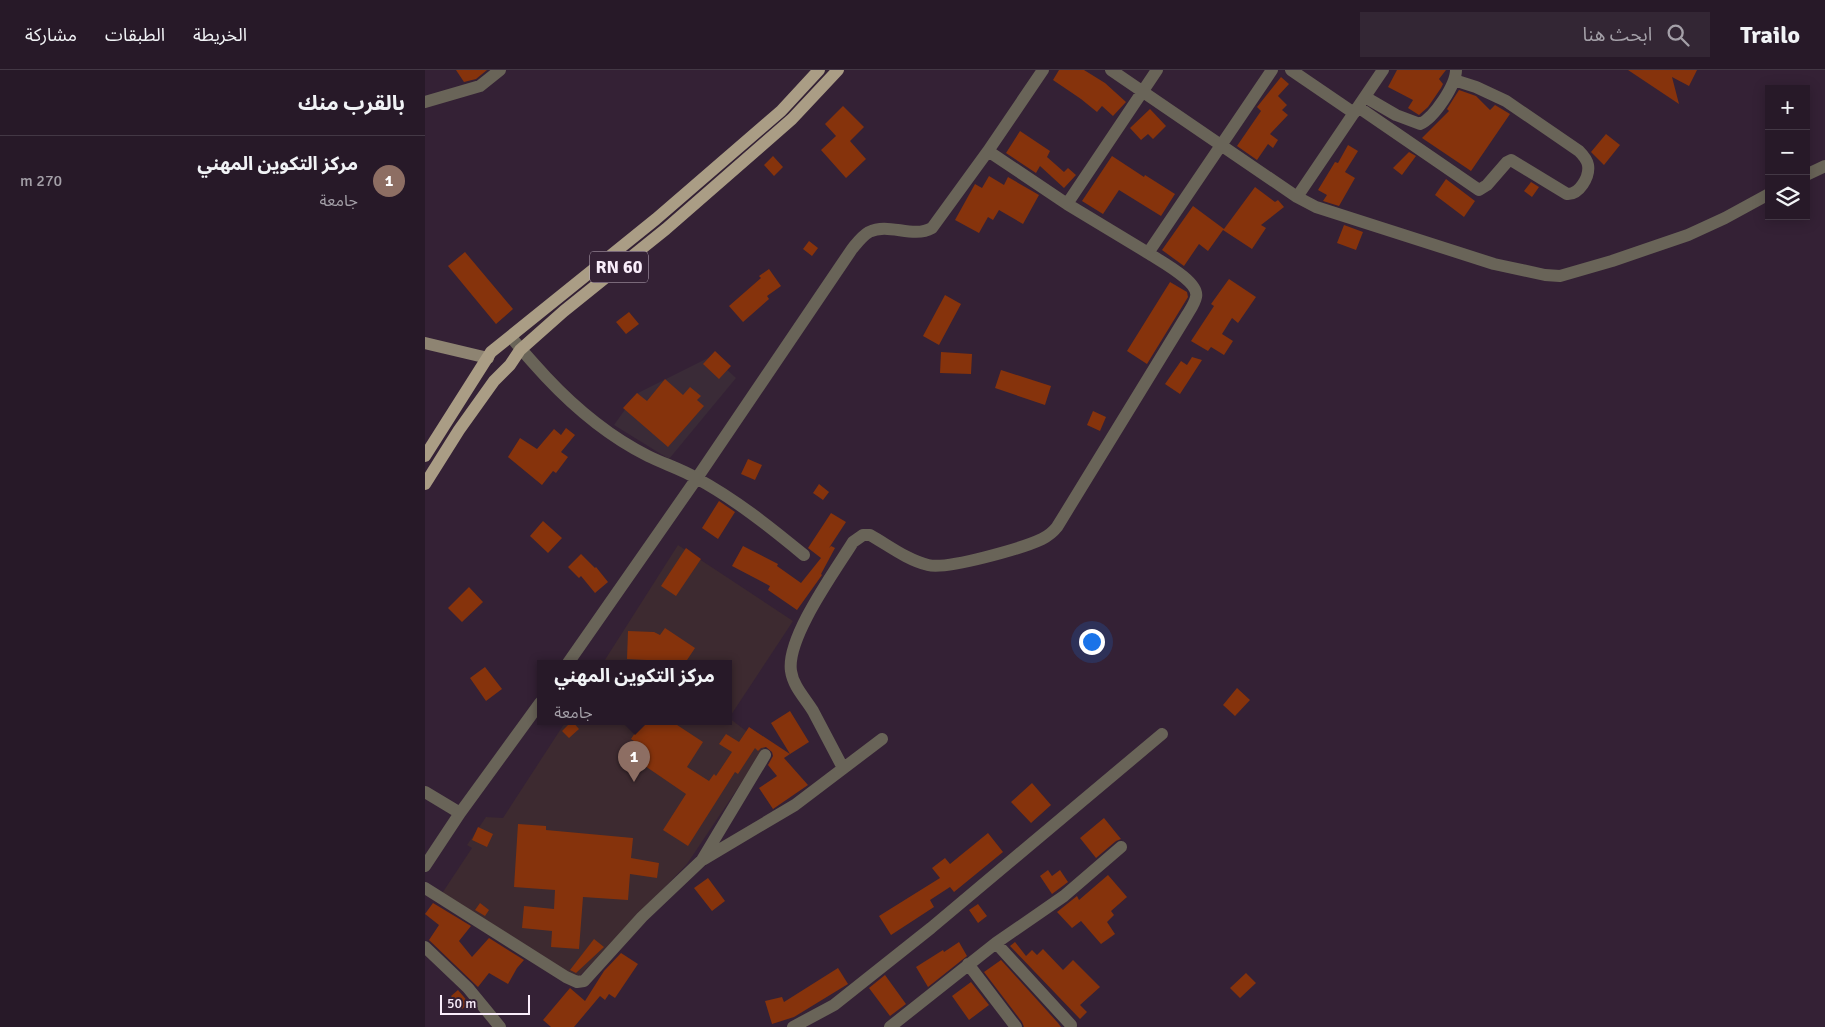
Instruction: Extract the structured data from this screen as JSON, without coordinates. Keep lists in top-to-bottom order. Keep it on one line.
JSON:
{"streets":{"main road":["RN 60"]},"scale_bar":"50 m","page":{"header":"Trailo","search":"ابحث هنا","nav":["الخريطة","الطبقات","مشاركة"],"heading":"بالقرب منك","map_buttons":["+","−"],"list":[{"mark":"1","name":"مركز التكوين المهني","note":"جامعة","value":"270 m"}],"popup":["مركز التكوين المهني","جامعة"],"pins":"1","scale":"50 m"}}
